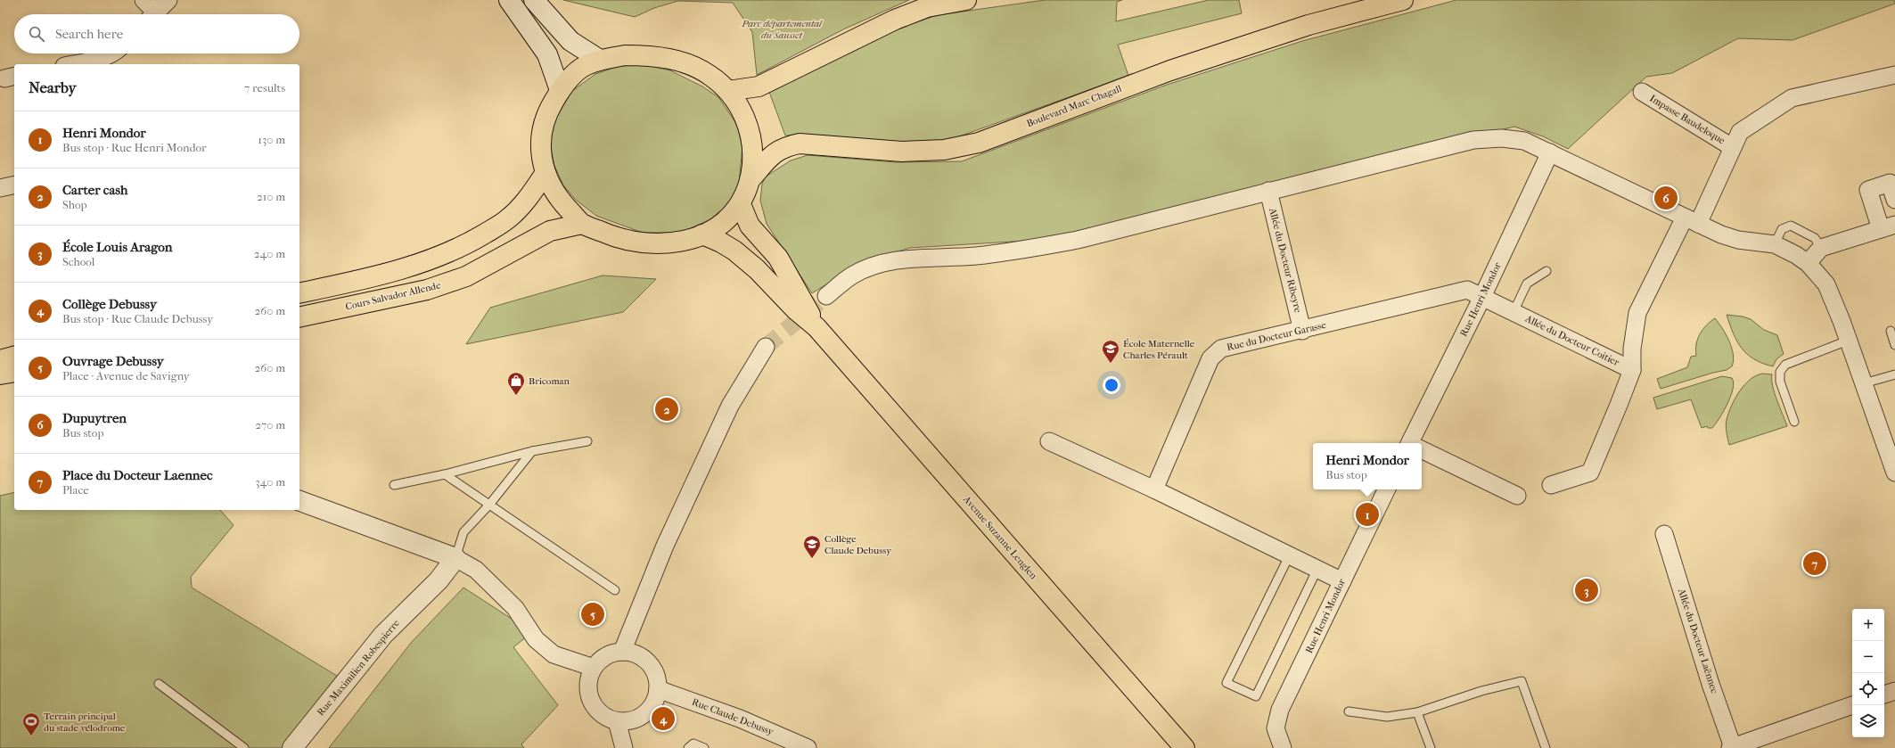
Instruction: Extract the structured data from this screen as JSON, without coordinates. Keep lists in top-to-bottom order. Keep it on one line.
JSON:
{"streets":{"main road":["Boulevard Marc Chagall","Cours Salvador Allende","Avenue Suzanne Lenglen"],"street":["Impasse Baudeloque","Allée du Docteur Ribeyre","Rue Henri Mondor","Rue du Docteur Garasse","Allée du Docteur Coitier","Allée du Docteur Laënnec","Rue Maximilien Robespierre","Rue Claude Debussy"]},"crossings":[["Allée du Docteur Ribeyre","Rue du Docteur Garasse"],["Rue Henri Mondor","Rue du Docteur Garasse"],["Rue Henri Mondor","Allée du Docteur Coitier"],["Rue du Docteur Garasse","Allée du Docteur Coitier"]],"parks":["Parc départemental du Sausset"],"places":{"school or university":["École Maternelle Charles Pérault","Collège Claude Debussy"],"shop":["Bricoman"],"sports":["Terrain principal du stade vélodrome"]},"page":{"search":"Search here","heading":["Nearby","7 results"],"list":[{"mark":"1","name":"Henri Mondor","note":"Bus stop · Rue Henri Mondor","value":"130 m"},{"mark":"2","name":"Carter cash","note":"Shop","value":"210 m"},{"mark":"3","name":"École Louis Aragon","note":"School","value":"240 m"},{"mark":"4","name":"Collège Debussy","note":"Bus stop · Rue Claude Debussy","value":"260 m"},{"mark":"5","name":"Ouvrage Debussy","note":"Place · Avenue de Savigny","value":"260 m"},{"mark":"6","name":"Dupuytren","note":"Bus stop","value":"270 m"},{"mark":"7","name":"Place du Docteur Laennec","note":"Place","value":"340 m"}],"pins":["6","2","1","7","3","5","4"],"popup":["Henri Mondor","Bus stop"],"map_buttons":["+","−"]}}
